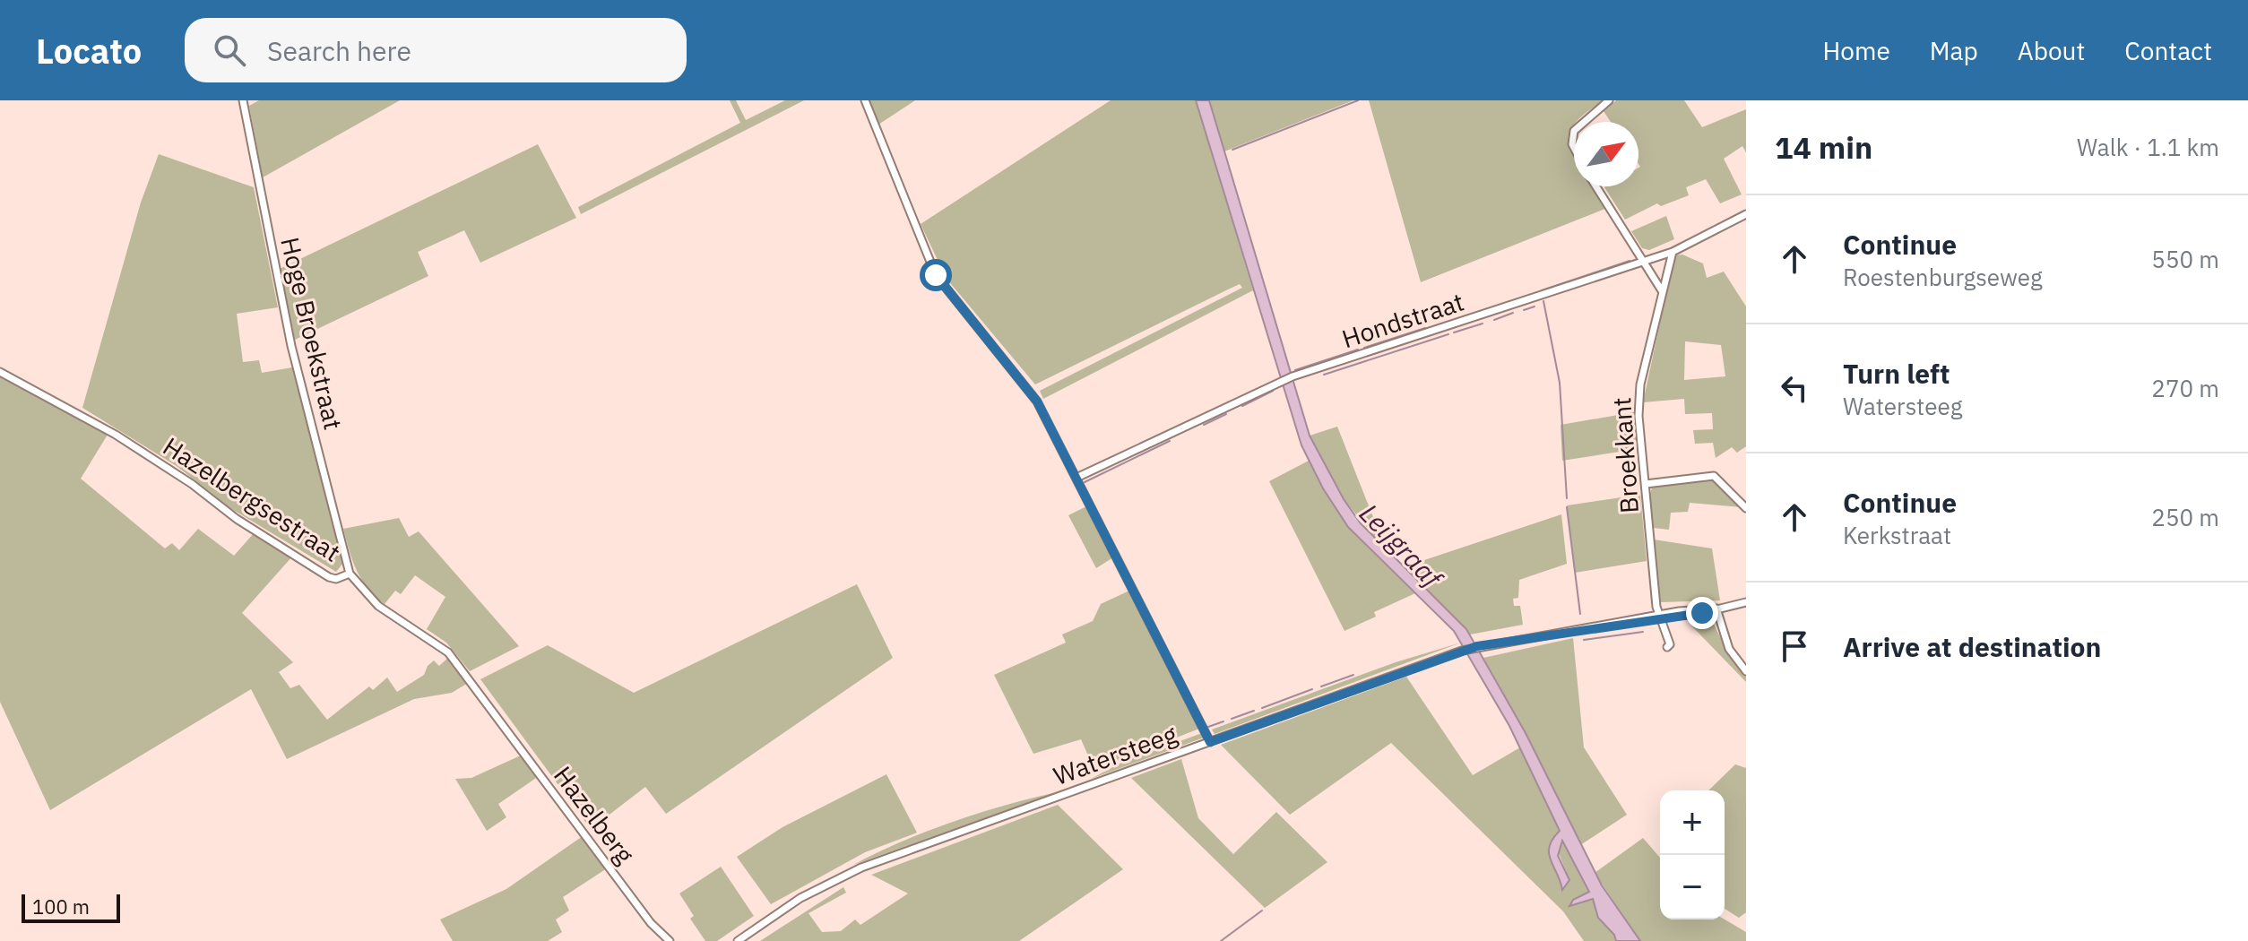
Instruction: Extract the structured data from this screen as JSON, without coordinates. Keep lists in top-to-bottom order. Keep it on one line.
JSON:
{"streets":{"street":["Hondstraat","Hoge Broekstraat","Broekkant","Hazelbergsestraat","Watersteeg","Hazelberg"]},"crossings":[["Hondstraat","Broekkant"],["Hoge Broekstraat","Hazelbergsestraat"],["Broekkant","Watersteeg"],["Hazelbergsestraat","Hazelberg"]],"water":["Leijgraaf"],"scale_bar":"100 m","north":"top right","page":{"header":"Locato","search":"Search here","nav":["Home","Map","About","Contact"],"heading":["14 min","Walk · 1.1 km"],"list":[["Continue","Roestenburgseweg","550 m"],["Turn left","Watersteeg","270 m"],["Continue","Kerkstraat","250 m"],"Arrive at destination"],"map_buttons":["+","−"],"scale":"100 m"}}
